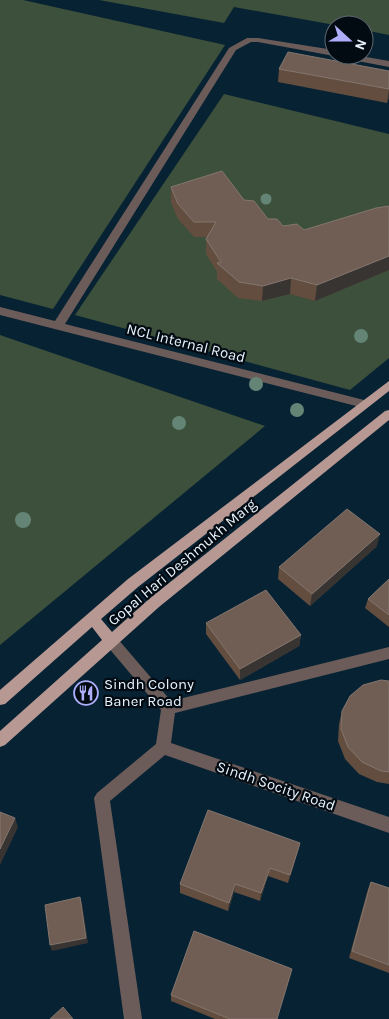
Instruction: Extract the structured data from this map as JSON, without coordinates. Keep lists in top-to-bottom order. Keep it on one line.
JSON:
{"streets":{"main road":["Gopal Hari Deshmukh Marg"],"lane":["NCL Internal Road","Sindh Socity Road"]},"crossings":[["NCL Internal Road","Gopal Hari Deshmukh Marg"]],"places":{"restaurant":["Sindh Colony Baner Road"]},"north":"right"}
